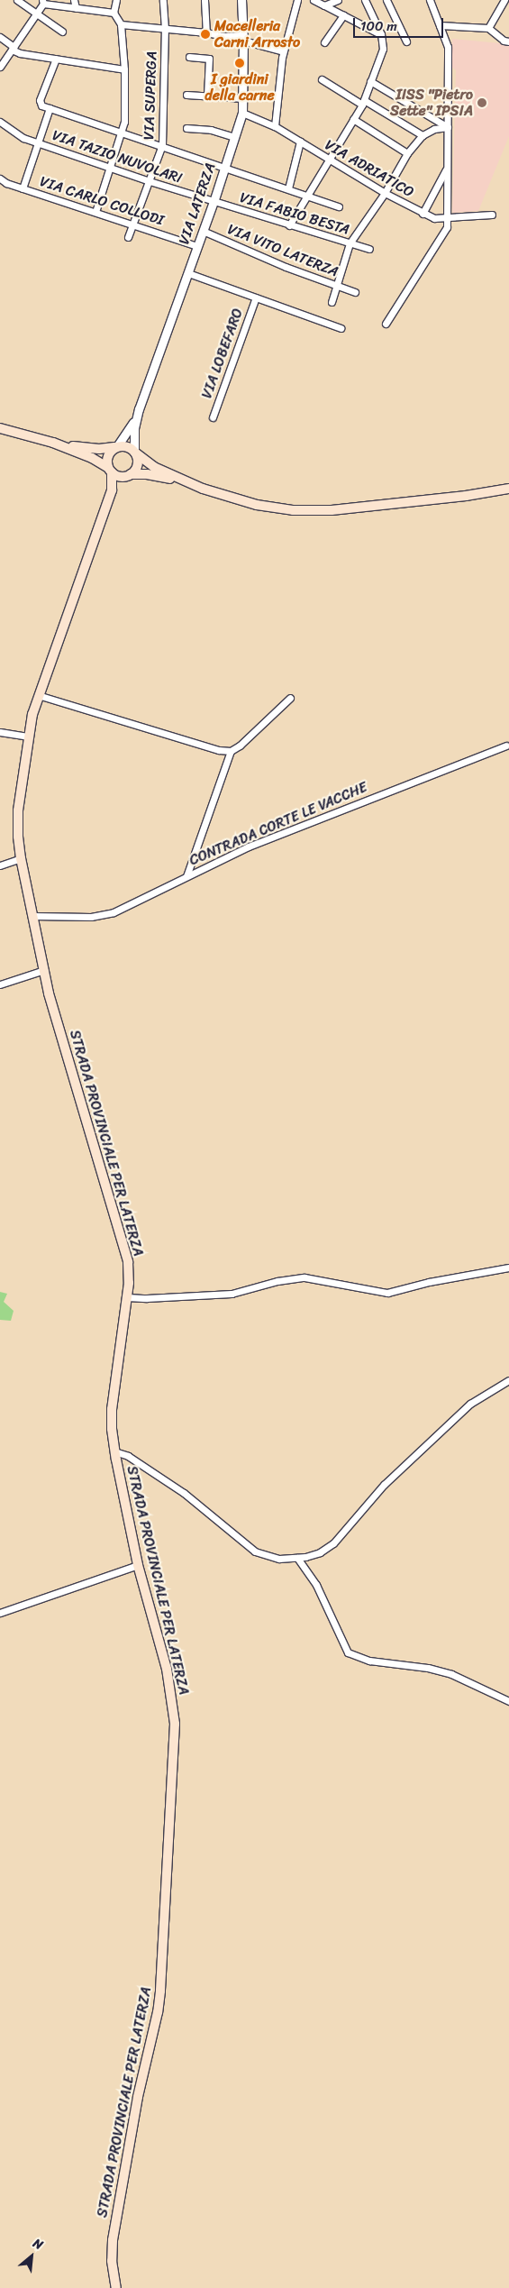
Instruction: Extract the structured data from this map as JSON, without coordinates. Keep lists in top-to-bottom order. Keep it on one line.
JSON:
{"streets":{"main road":["STRADA PROVINCIALE PER LATERZA"],"street":["VIA SUPERGA","VIA TAZIO NUVOLARI","VIA ADRIATICO","VIA CARLO COLLODI","VIA LATERZA","VIA FABIO BESTA","VIA VITO LATERZA","VIA LOBEFARO","CONTRADA CORTE LE VACCHE"]},"crossings":[["VIA SUPERGA","VIA TAZIO NUVOLARI"],["VIA SUPERGA","VIA CARLO COLLODI"],["VIA TAZIO NUVOLARI","VIA LATERZA"],["VIA TAZIO NUVOLARI","VIA FABIO BESTA"],["VIA ADRIATICO","VIA LATERZA"],["VIA CARLO COLLODI","VIA LATERZA"],["VIA LATERZA","VIA FABIO BESTA"],["VIA LATERZA","VIA VITO LATERZA"],["CONTRADA CORTE LE VACCHE","STRADA PROVINCIALE PER LATERZA"]],"places":["Macelleria Carni Arrosto","I giardini della carne","IISS \"Pietro Sette\" IPSIA"],"scale_bar":"100 m","north":"top right"}
